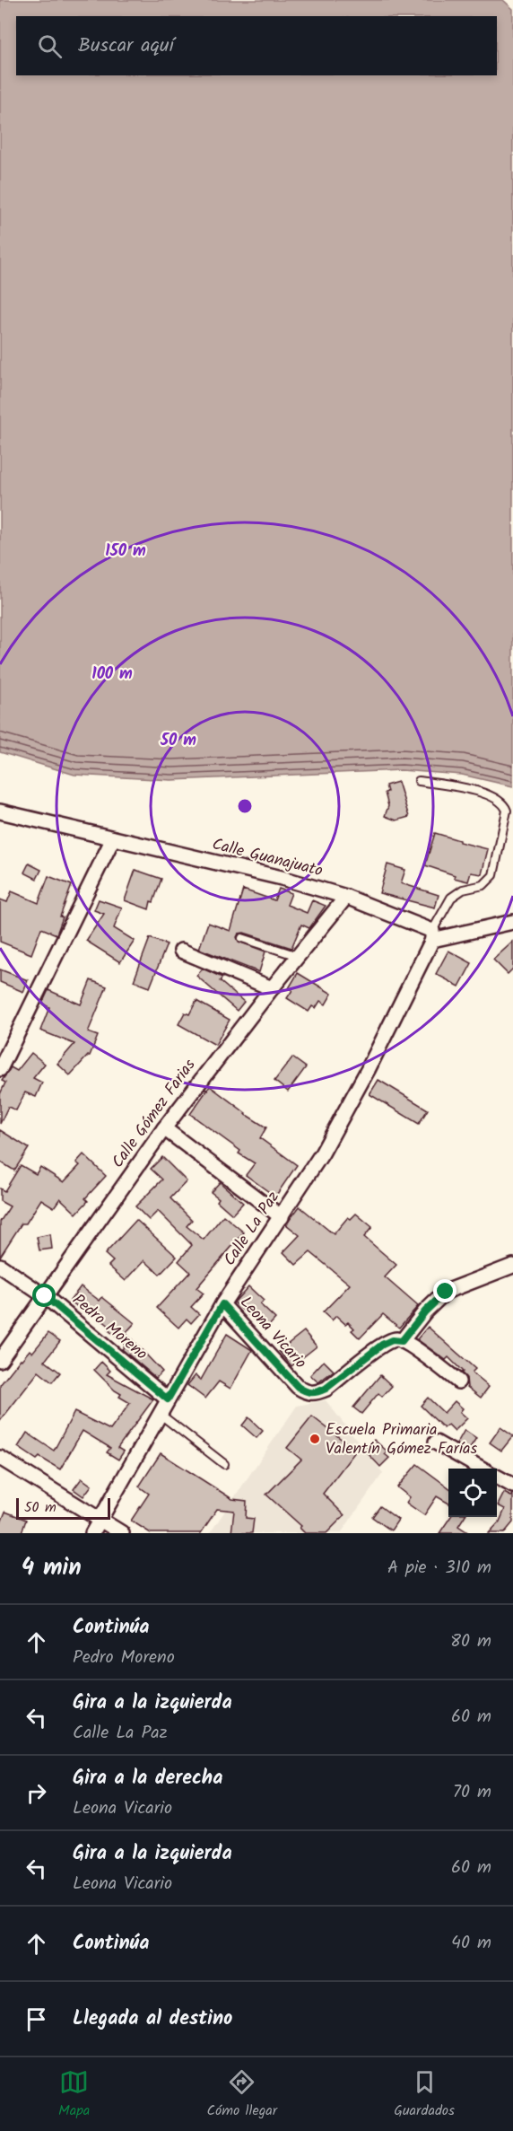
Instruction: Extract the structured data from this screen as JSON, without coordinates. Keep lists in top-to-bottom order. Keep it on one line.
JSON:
{"streets":{"street":["Calle Guanajuato","Calle Gómez Farias","Calle La Paz","Pedro Moreno","Leona Vicario"]},"crossings":[["Calle Guanajuato","Calle Gómez Farias"],["Calle Guanajuato","Calle La Paz"],["Calle Gómez Farias","Pedro Moreno"],["Calle La Paz","Pedro Moreno"],["Calle La Paz","Leona Vicario"]],"places":["Escuela Primaria Valentín Gómez Farías"],"scale_bar":"50 m","page":{"search":"Buscar aquí","scale":"50 m","heading":["4 min","A pie · 310 m"],"list":[["Continúa","Pedro Moreno","80 m"],["Gira a la izquierda","Calle La Paz","60 m"],["Gira a la derecha","Leona Vicario","70 m"],["Gira a la izquierda","Leona Vicario","60 m"],["Continúa","40 m"],"Llegada al destino"],"nav":["Mapa","Cómo llegar","Guardados"]},"rings":["150 m","100 m","50 m"]}
